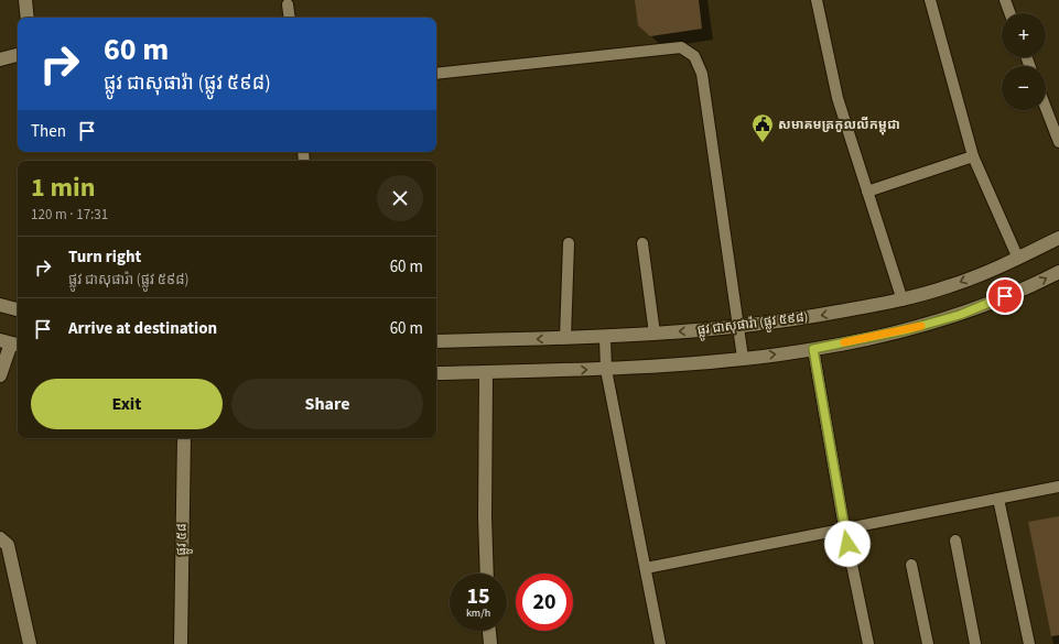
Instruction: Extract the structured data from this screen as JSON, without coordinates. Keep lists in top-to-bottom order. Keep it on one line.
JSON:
{"streets":{"main road":["ផ្លូវ ជាសុផារ៉ា (ផ្លូវ ៥៩៨)","ផ្លូវ ៥៨"]},"places":{"public building":["សមាគមត្រកូលលីកម្ពុជា"]},"page":{"map_buttons":["+","−"],"turn":["60 m","ផ្លូវ ជាសុផារ៉ា (ផ្លូវ ៥៩៨)"],"then":"Then","heading":["1 min","120 m · 17:31"],"list":[{"name":"Turn right","note":"ផ្លូវ ជាសុផារ៉ា (ផ្លូវ ៥៩៨)","value":"60 m"},{"name":"Arrive at destination","value":"60 m"}],"buttons":["Exit","Share"],"speed":"15 km/h","limit":"20"}}
